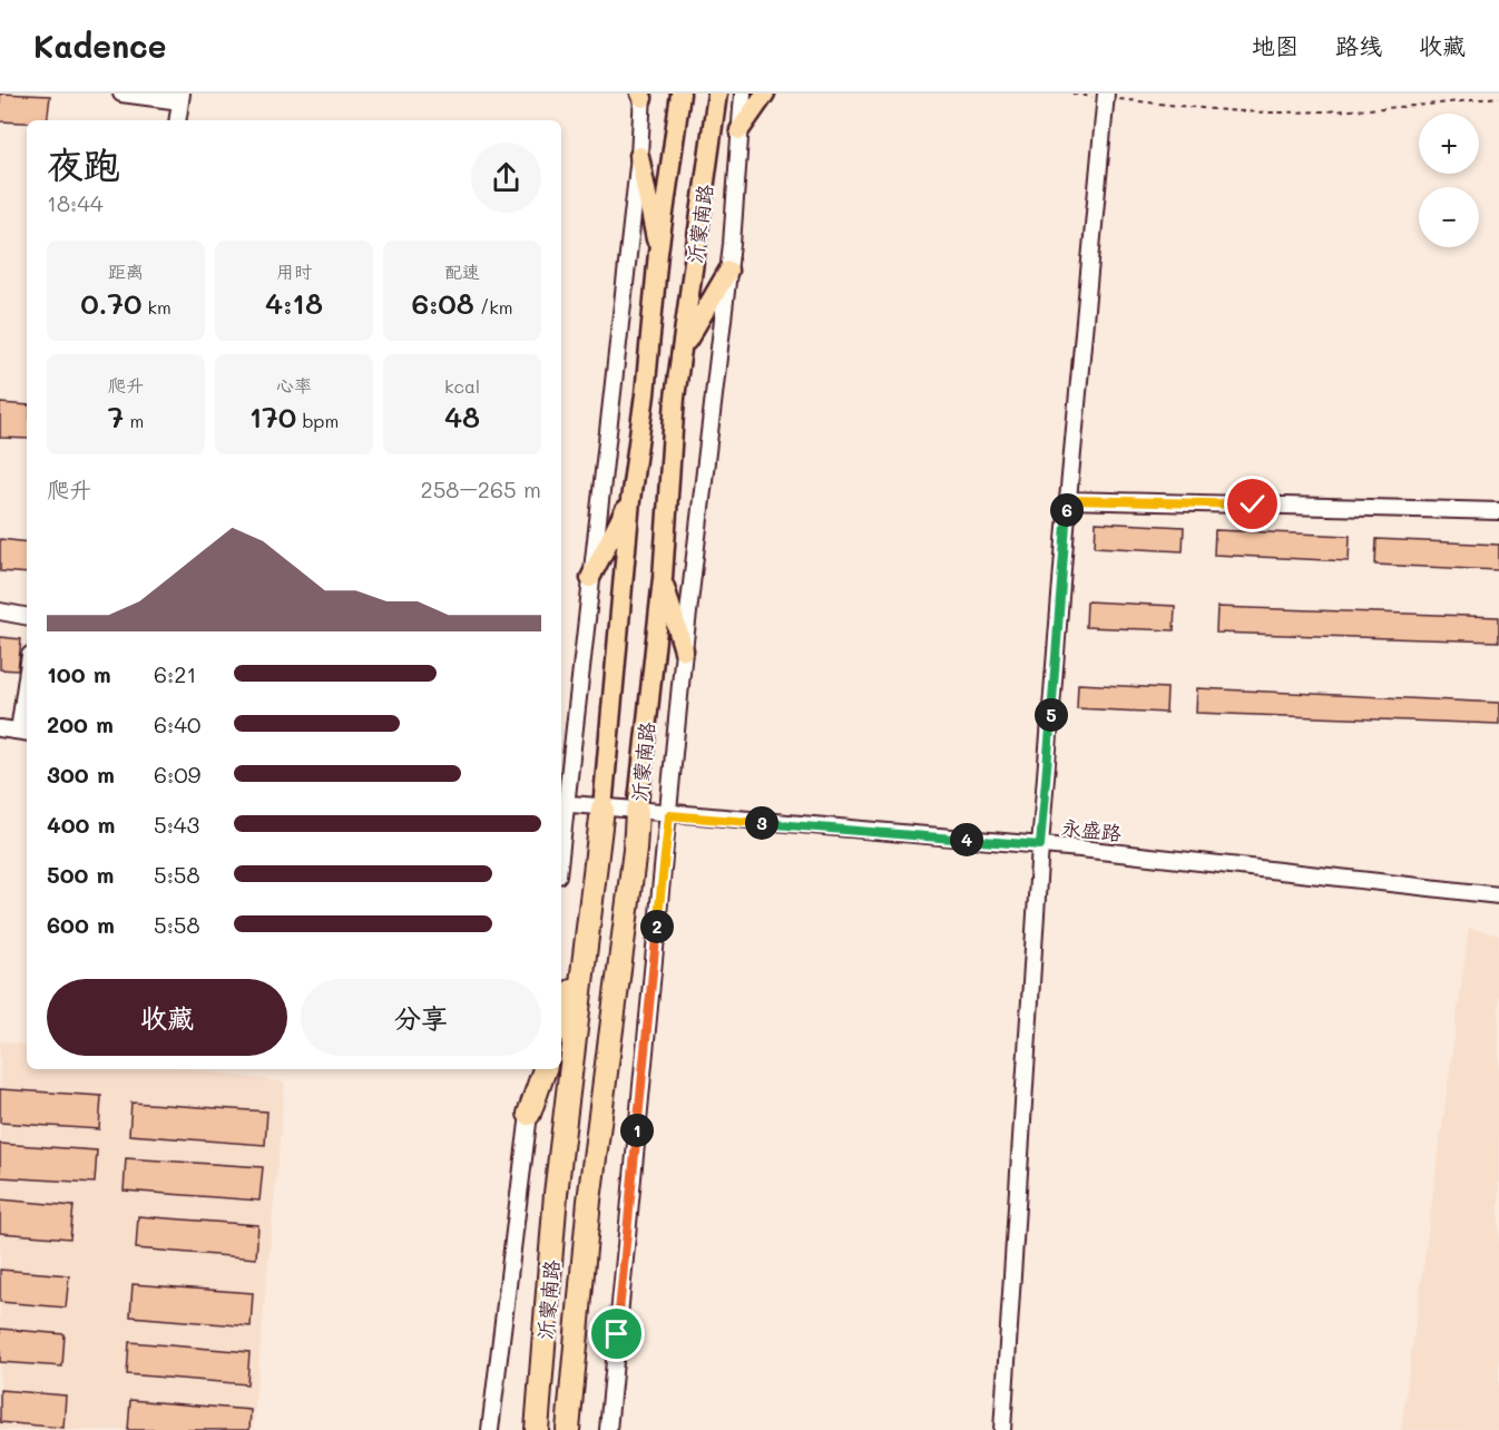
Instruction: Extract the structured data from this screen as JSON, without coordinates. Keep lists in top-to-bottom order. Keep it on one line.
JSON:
{"streets":{"highway":["沂蒙南路"],"street":["永盛路"]},"crossings":[["沂蒙南路","永盛路"]],"page":{"header":"Kadence","nav":["地图","路线","收藏"],"map_buttons":["+","−"],"heading":["夜跑","18:44"],"stats":[["距离","0.70 km"],["用时","4:18"],["配速","6:08 /km"],["爬升","7 m"],["心率","170 bpm"],["kcal","48"]],"chart":["爬升","258–265 m"],"pins":["6","5","3","4","2","1"],"list":[{"name":"100 m","note":"6:21"},{"name":"200 m","note":"6:40"},{"name":"300 m","note":"6:09"},{"name":"400 m","note":"5:43"},{"name":"500 m","note":"5:58"},{"name":"600 m","note":"5:58"}],"buttons":["收藏","分享"]}}
